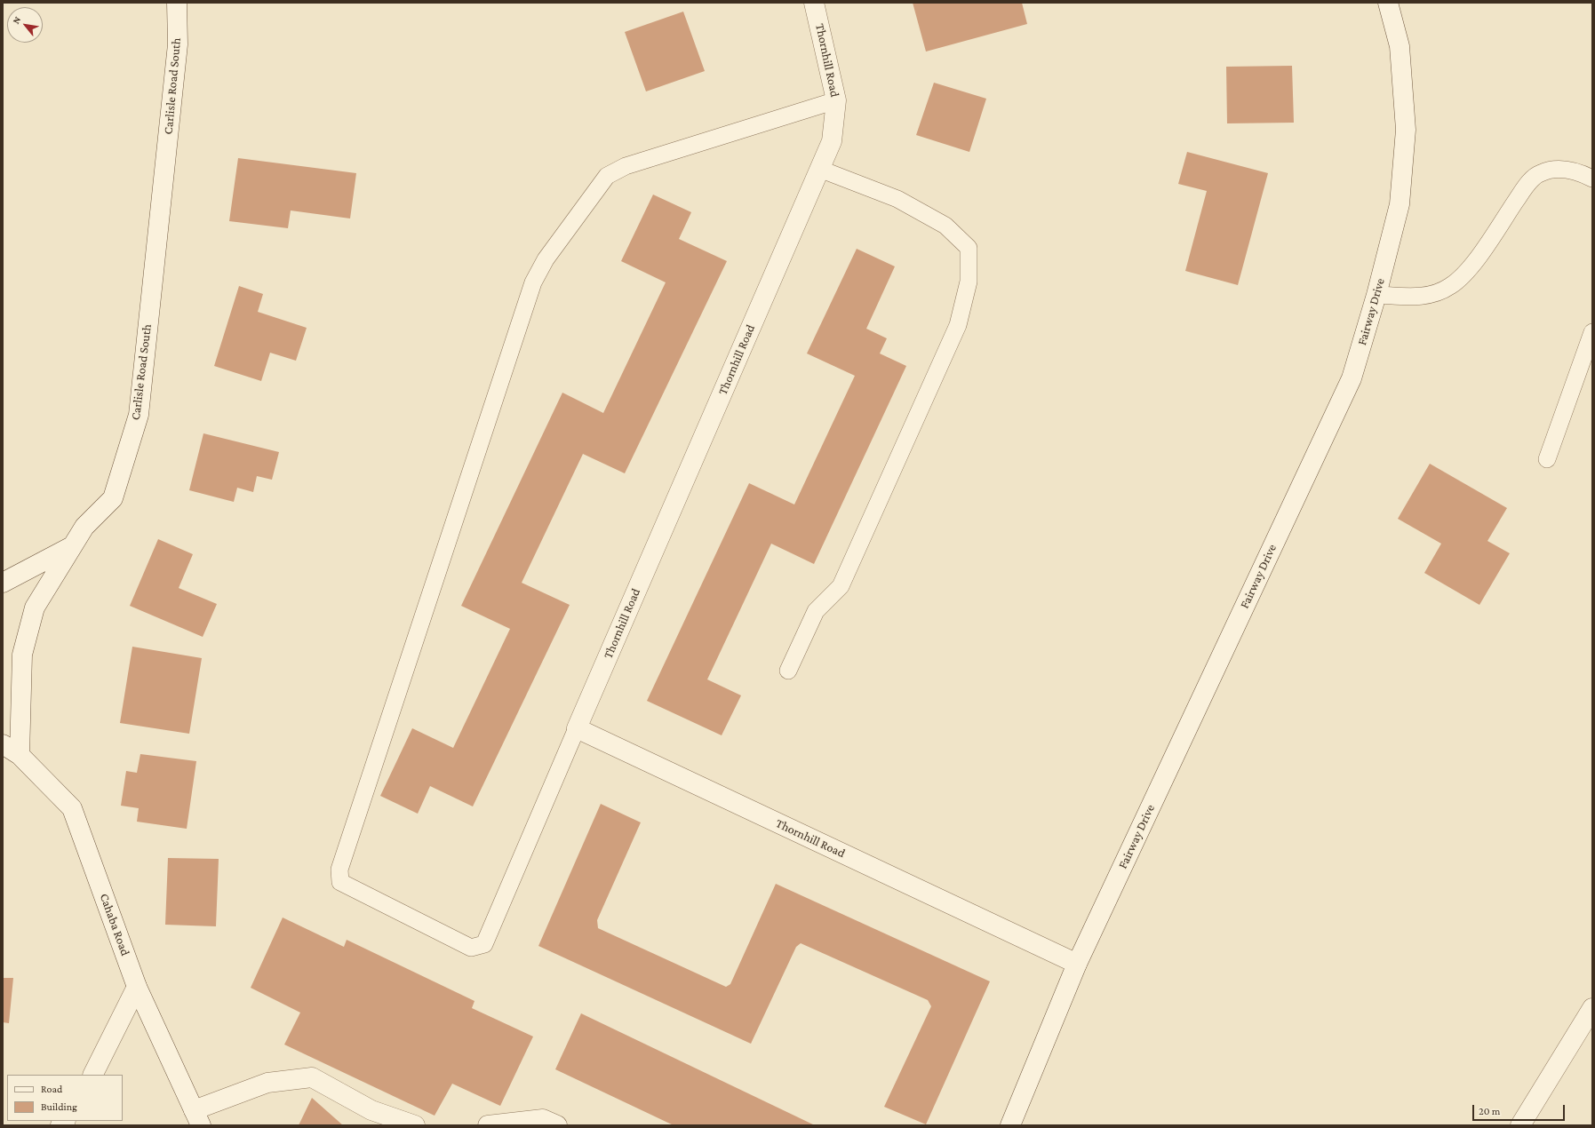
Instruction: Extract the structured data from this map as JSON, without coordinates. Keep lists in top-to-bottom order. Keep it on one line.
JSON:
{"streets":{"street":["Thornhill Road","Carlisle Road South","Fairway Drive","Cahaba Road"]},"crossings":[["Thornhill Road","Fairway Drive"],["Carlisle Road South","Cahaba Road"]],"legend":["Road","Building"],"scale_bar":"20 m","north":"top left"}
